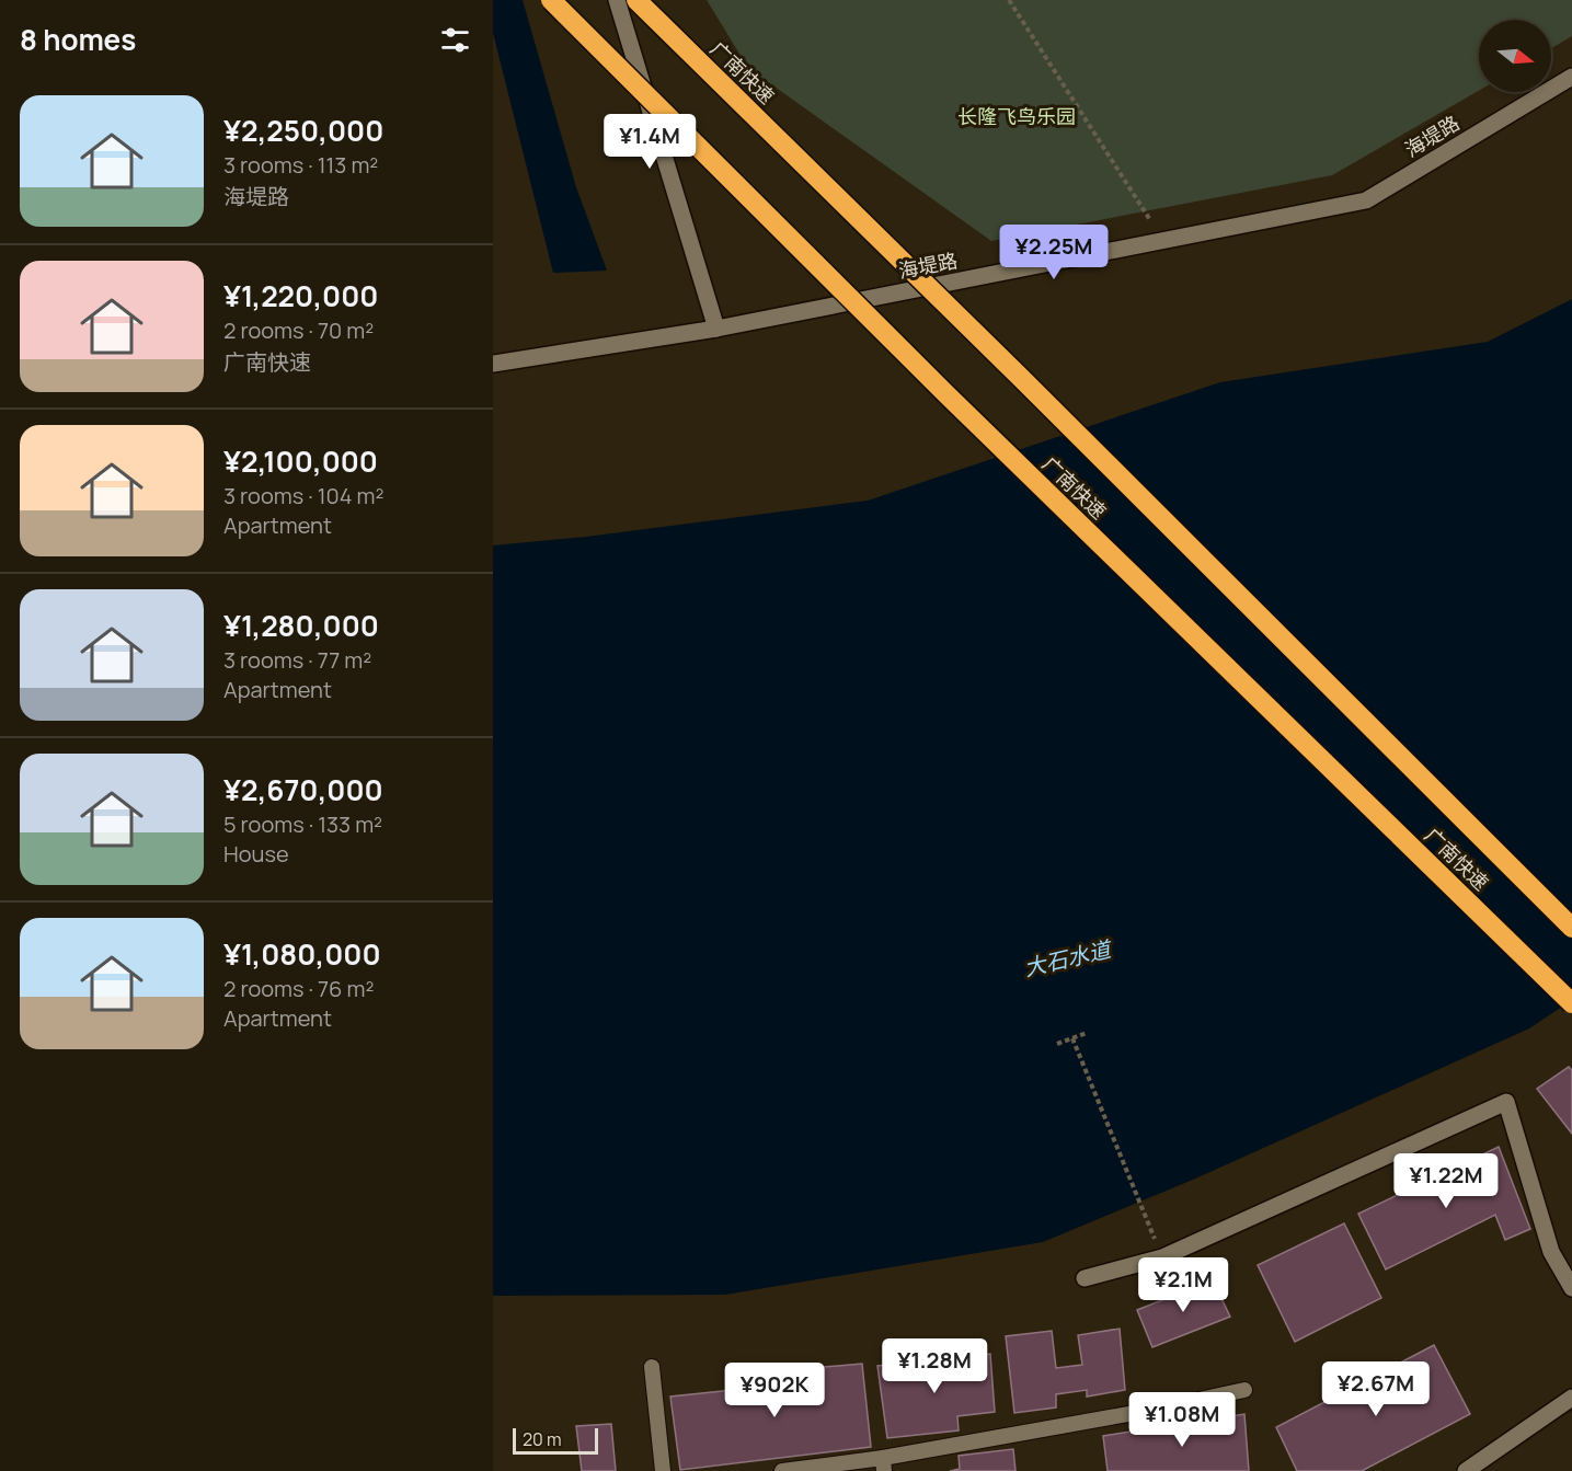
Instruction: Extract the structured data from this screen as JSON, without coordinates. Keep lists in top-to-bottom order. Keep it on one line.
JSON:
{"streets":{"highway":["广南快速"],"street":["海堤路"]},"water":["大石水道"],"parks":["长隆飞鸟乐园"],"scale_bar":"20 m","north":"right","page":{"heading":"8 homes","list":[{"name":"¥2,250,000","note":"3 rooms · 113 m² · 海堤路"},{"name":"¥1,220,000","note":"2 rooms · 70 m² · 广南快速"},{"name":"¥2,100,000","note":"3 rooms · 104 m² · Apartment"},{"name":"¥1,280,000","note":"3 rooms · 77 m² · Apartment"},{"name":"¥2,670,000","note":"5 rooms · 133 m² · House"},{"name":"¥1,080,000","note":"2 rooms · 76 m² · Apartment"}],"price":["¥1.4M","¥2.25M","¥1.22M","¥2.1M","¥1.28M","¥2.67M","¥902K","¥1.08M"],"scale":"20 m"}}
